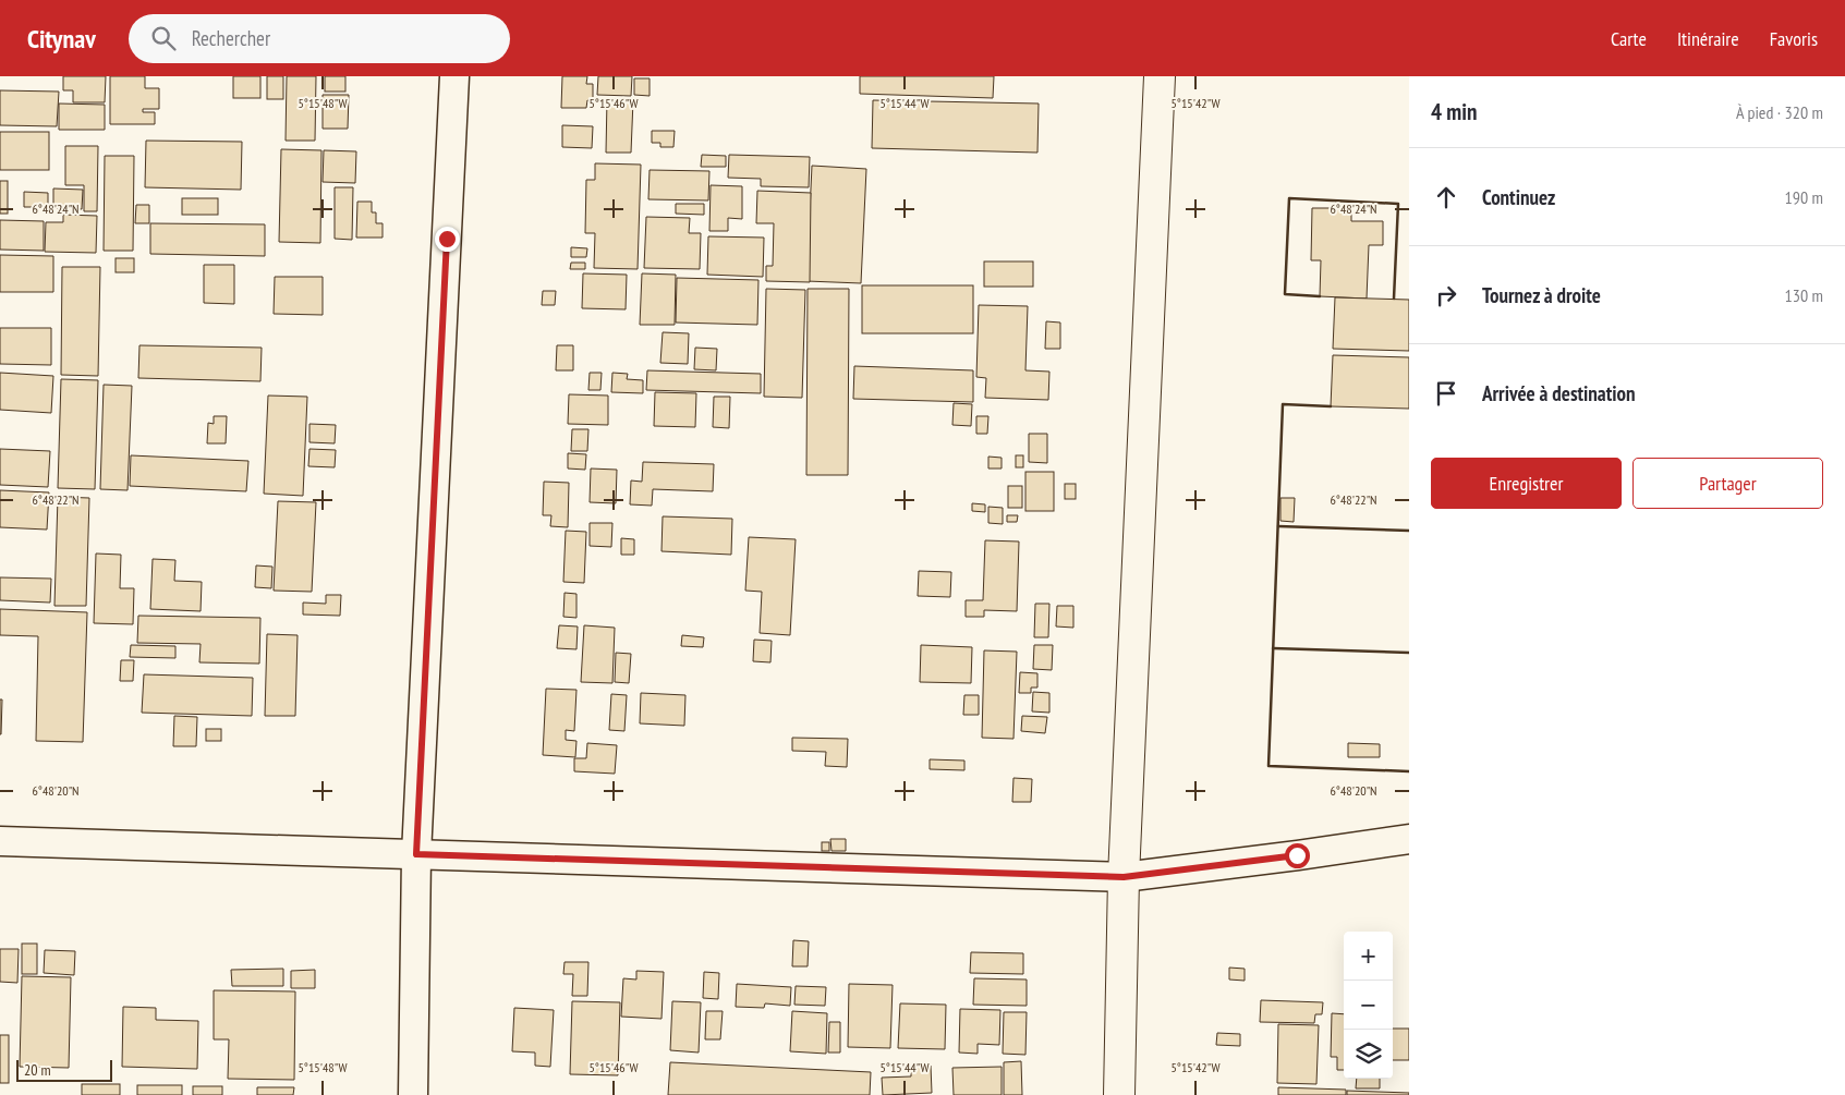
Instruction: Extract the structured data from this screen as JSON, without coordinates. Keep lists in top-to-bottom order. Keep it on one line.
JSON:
{"scale_bar":"20 m","page":{"header":"Citynav","search":"Rechercher","nav":["Carte","Itinéraire","Favoris"],"heading":["4 min","À pied · 320 m"],"list":[["Continuez","190 m"],["Tournez à droite","130 m"],"Arrivée à destination"],"buttons":["Enregistrer","Partager"],"map_buttons":["+","−"],"scale":"20 m"},"coordinates":["5°15'48\"W","5°15'46\"W","5°15'44\"W","5°15'42\"W","6°48'24\"N","6°48'22\"N","6°48'20\"N"]}
